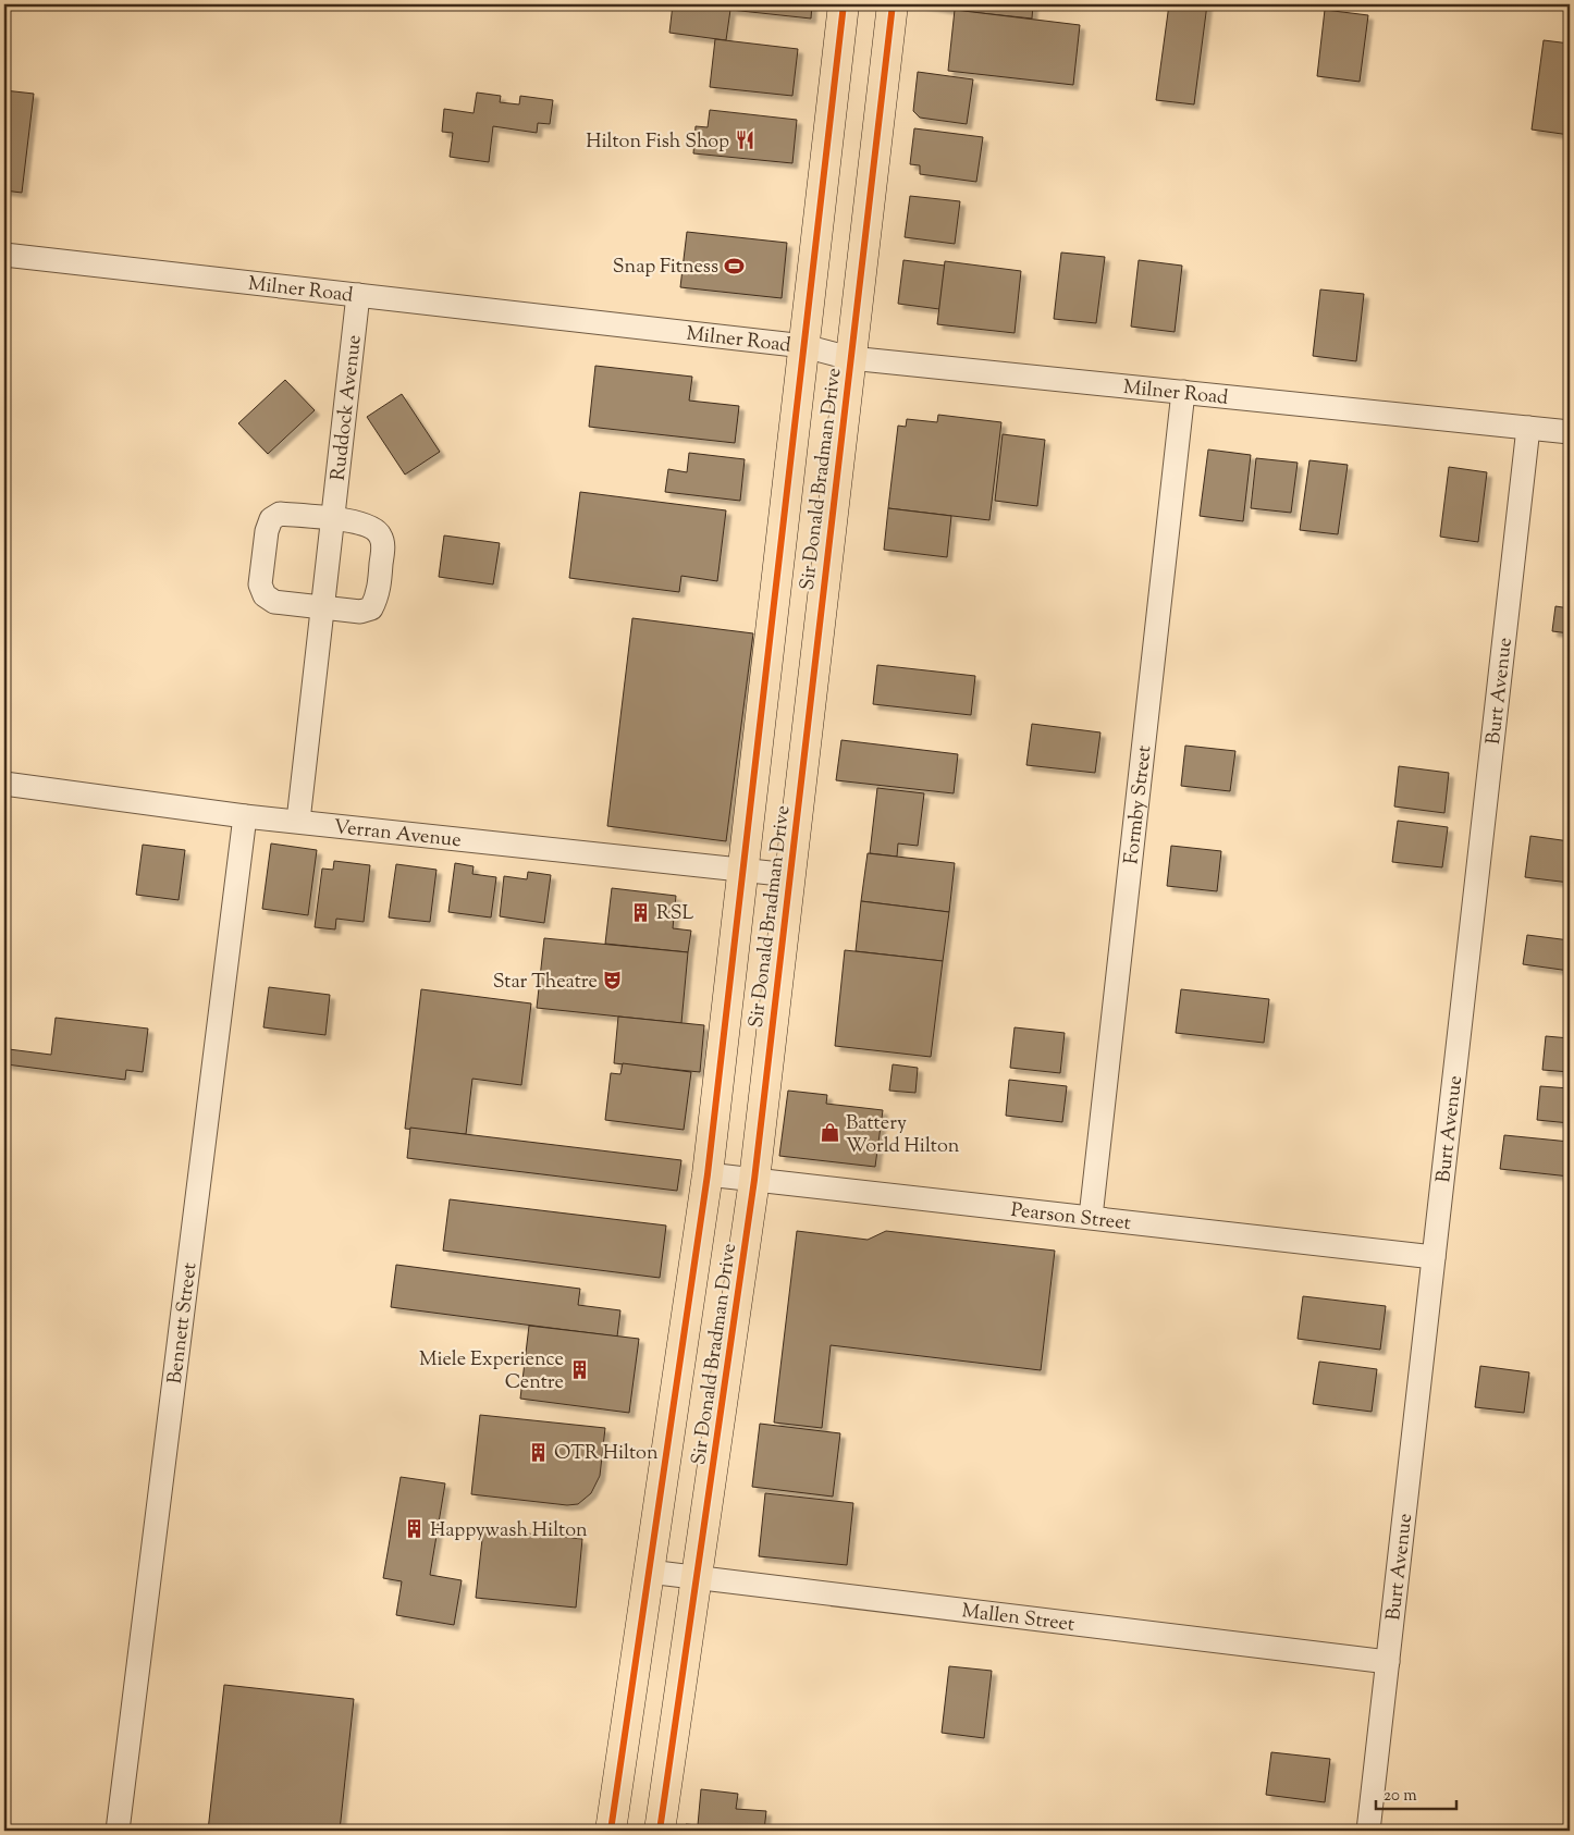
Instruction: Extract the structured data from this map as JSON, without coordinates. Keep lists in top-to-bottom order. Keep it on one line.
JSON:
{"streets":{"main road":["Sir Donald Bradman Drive"],"street":["Milner Road","Ruddock Avenue","Burt Avenue","Formby Street","Verran Avenue","Pearson Street","Bennett Street","Mallen Street"]},"crossings":[["Milner Road","Ruddock Avenue"],["Milner Road","Sir Donald Bradman Drive"],["Milner Road","Burt Avenue"],["Milner Road","Formby Street"],["Ruddock Avenue","Verran Avenue"],["Sir Donald Bradman Drive","Verran Avenue"],["Sir Donald Bradman Drive","Pearson Street"],["Sir Donald Bradman Drive","Mallen Street"],["Burt Avenue","Pearson Street"],["Burt Avenue","Mallen Street"],["Formby Street","Pearson Street"],["Verran Avenue","Bennett Street"]],"places":{"restaurant":["Hilton Fish Shop"],"sports":["Snap Fitness"],"building":["RSL","Miele Experience Centre","OTR Hilton","Happywash Hilton"],"theatre":["Star Theatre"],"shop":["Battery World Hilton"]},"scale_bar":"20 m"}
